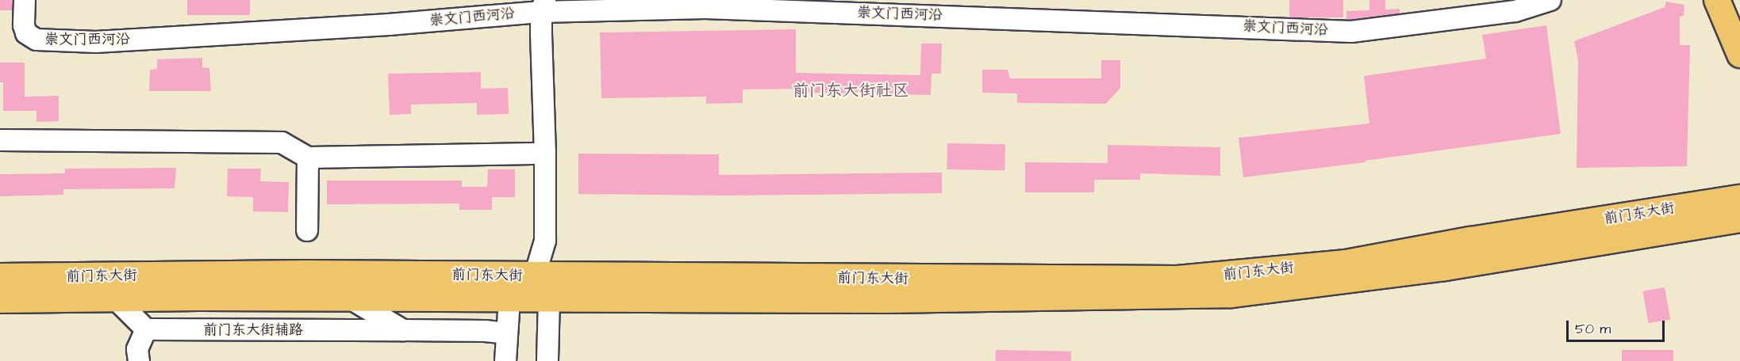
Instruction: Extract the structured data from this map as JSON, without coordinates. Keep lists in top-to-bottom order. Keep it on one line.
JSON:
{"streets":{"main road":["前门东大街"],"street":["崇文门西河沿","前门东大街辅路"]},"districts":["前门东大街社区"],"scale_bar":"50 m"}
